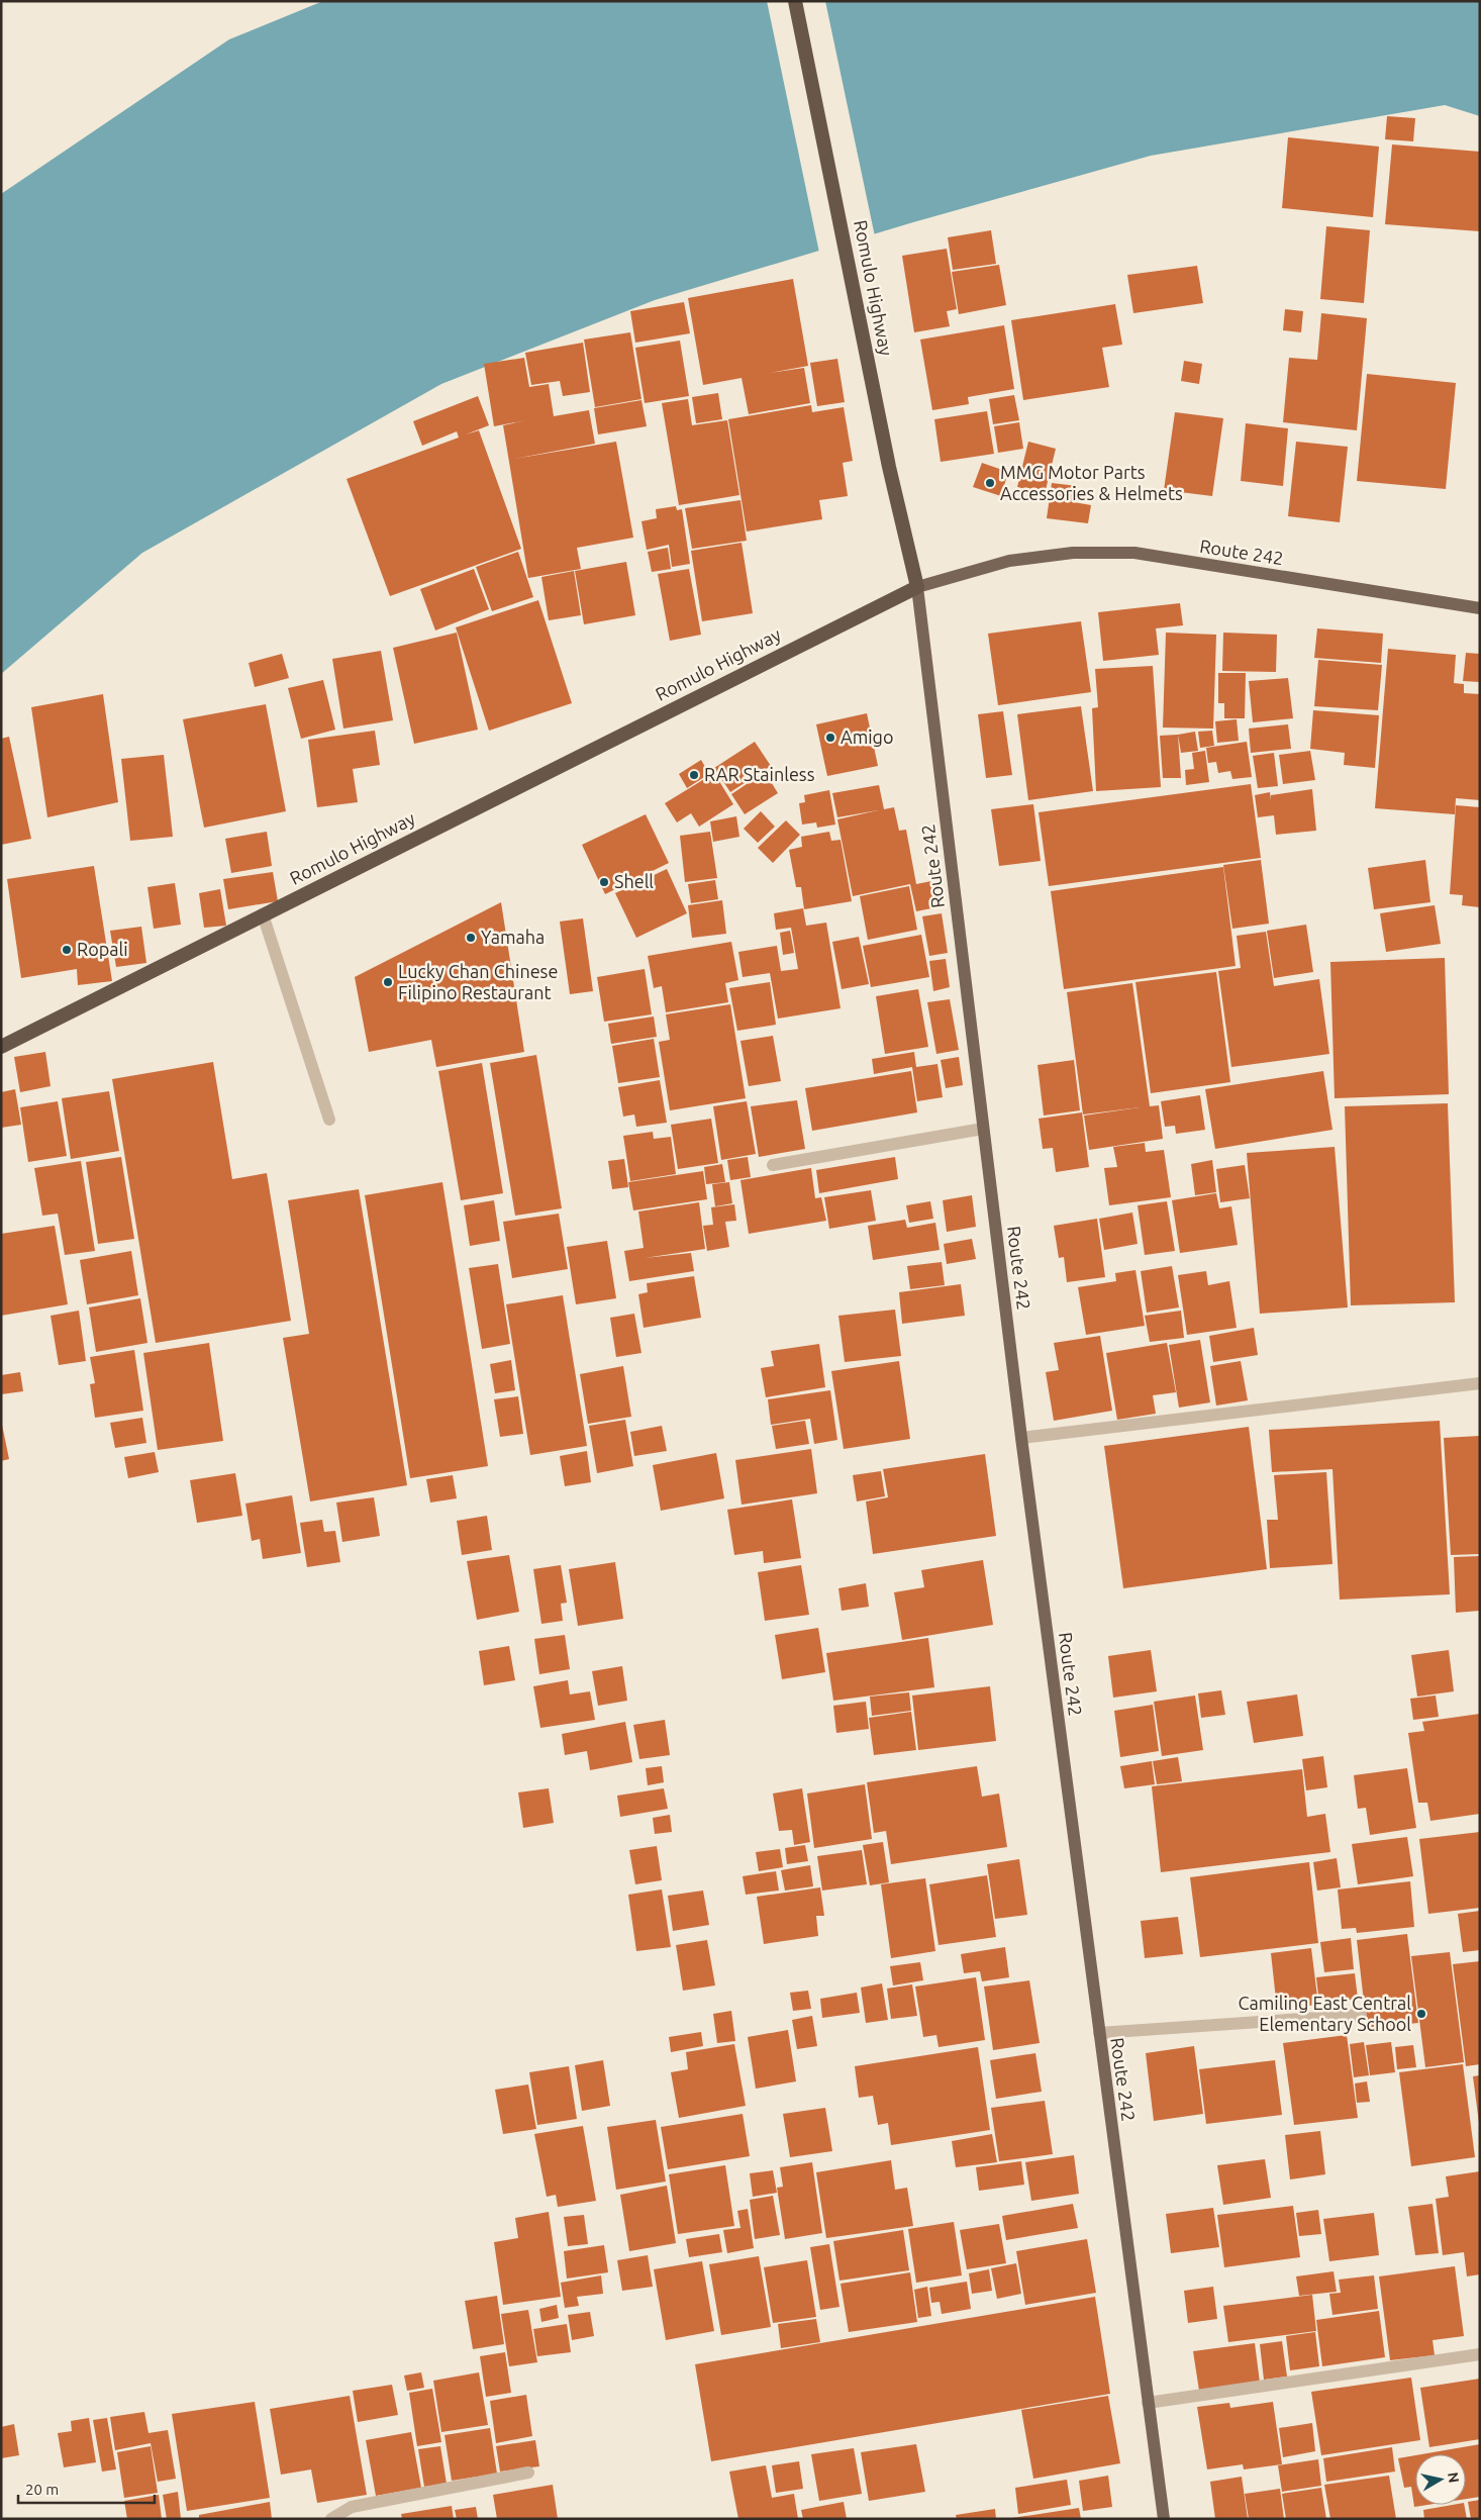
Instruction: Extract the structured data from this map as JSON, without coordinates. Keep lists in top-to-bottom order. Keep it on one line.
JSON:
{"streets":{"highway":["Romulo Highway"],"main road":["Route 242"]},"crossings":[["Romulo Highway","Route 242"]],"places":["MMG Motor Parts Accessories & Helmets","Amigo","RAR Stainless","Shell","Yamaha","Ropali","Lucky Chan Chinese Filipino Restaurant","Camiling East Central Elementary School"],"scale_bar":"20 m","north":"right"}
